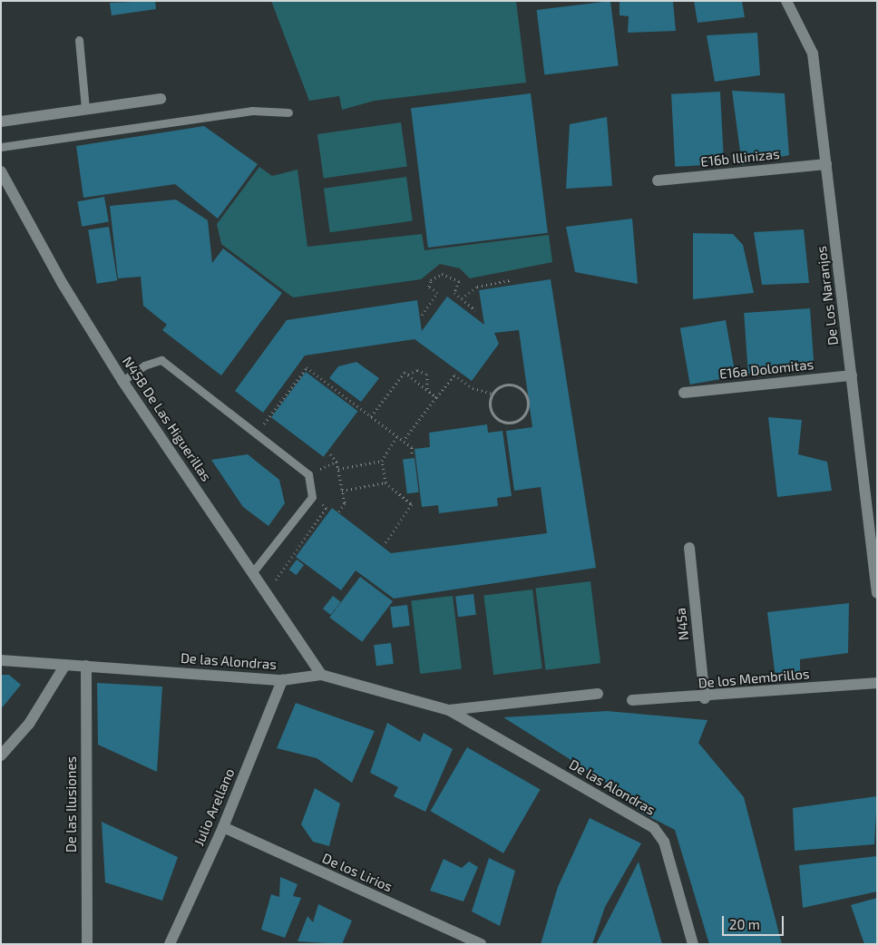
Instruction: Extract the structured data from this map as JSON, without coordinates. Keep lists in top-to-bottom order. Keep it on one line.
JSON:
{"streets":{"street":["E16b Illinizas","De Los Naranjos","E16a Dolomitas","N45B De Las Higuerillas","N45a","De las Alondras","De los Membrillos","De las Ilusiones","Julio Arellano","De los Lirios"]},"crossings":[["E16b Illinizas","De Los Naranjos"],["De Los Naranjos","E16a Dolomitas"],["N45B De Las Higuerillas","De las Alondras"],["N45a","De los Membrillos"],["De las Alondras","De las Ilusiones"],["De las Alondras","Julio Arellano"],["Julio Arellano","De los Lirios"]],"scale_bar":"20 m"}
